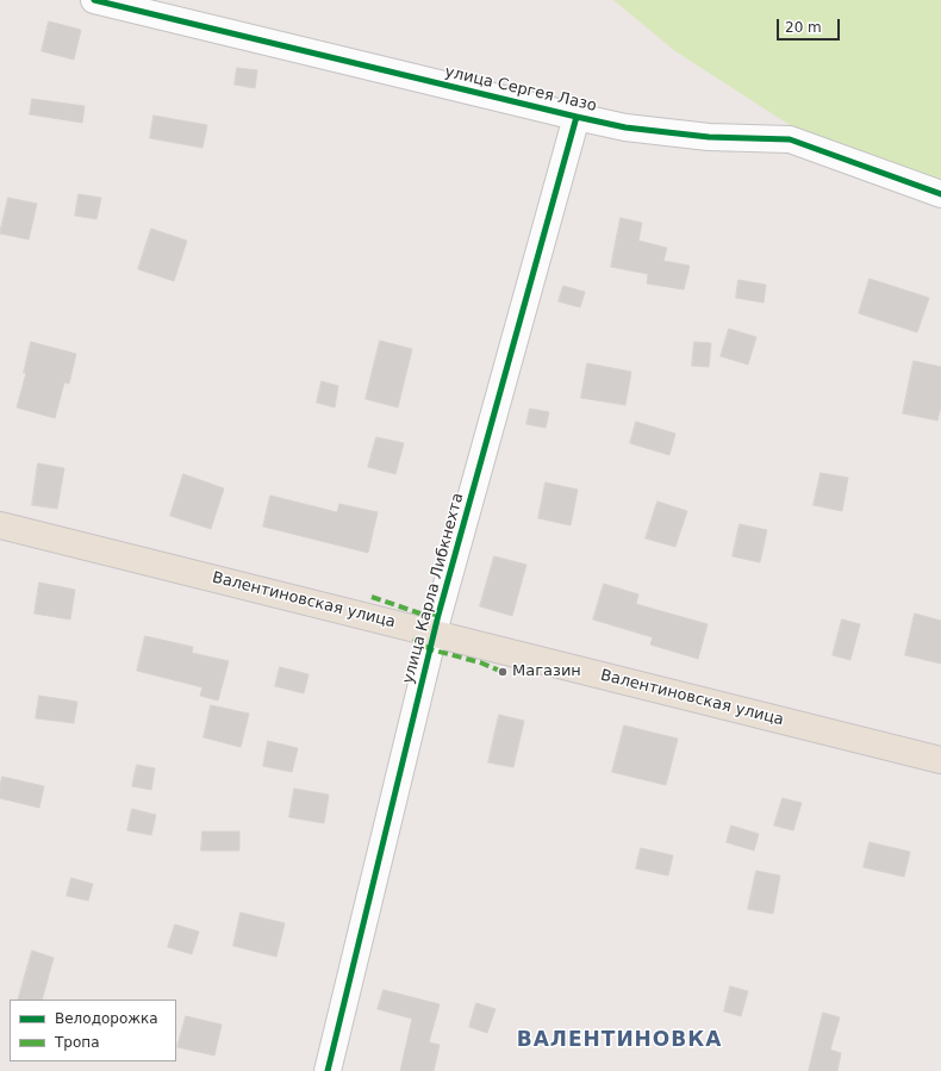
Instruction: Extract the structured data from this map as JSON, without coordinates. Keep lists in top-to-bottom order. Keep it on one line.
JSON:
{"streets":{"main road":["Валентиновская улица"],"street":["улица Сергея Лазо","улица Карла Либкнехта"]},"crossings":[["улица Сергея Лазо","улица Карла Либкнехта"],["улица Карла Либкнехта","Валентиновская улица"]],"districts":["ВАЛЕНТИНОВКА"],"places":["Магазин"],"legend":["Велодорожка","Тропа"],"scale_bar":"20 m"}
